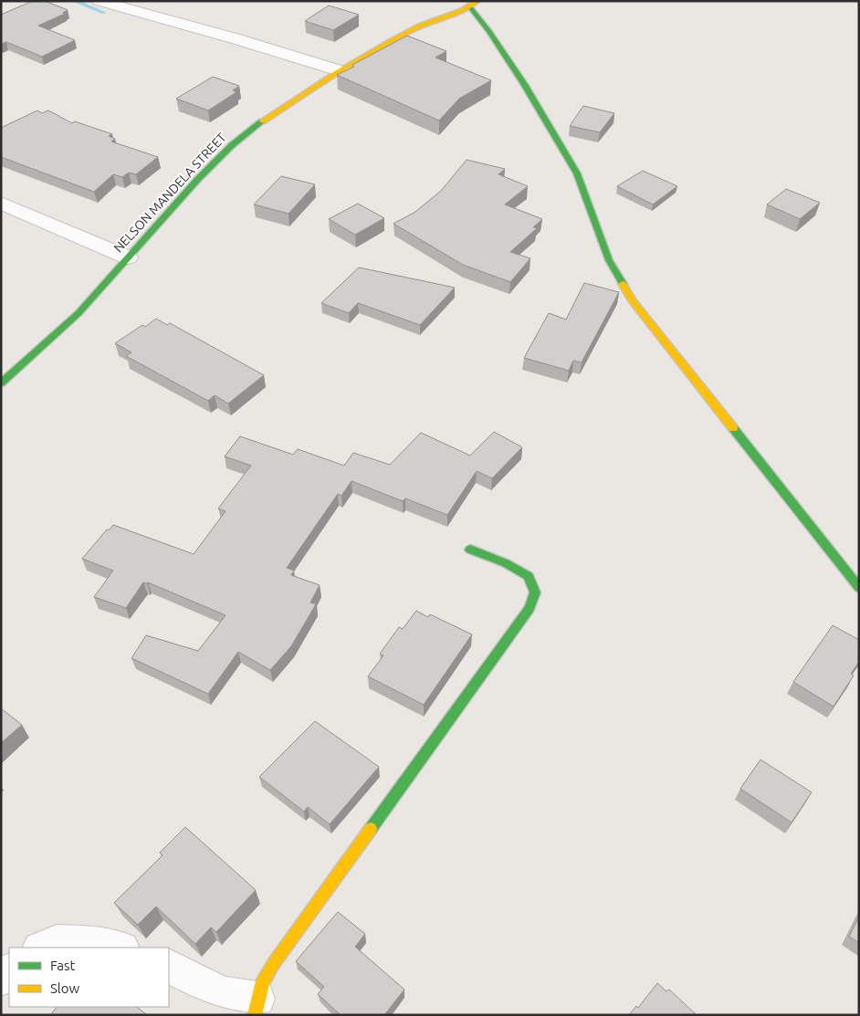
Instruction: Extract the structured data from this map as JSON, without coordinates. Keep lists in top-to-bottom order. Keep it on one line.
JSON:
{"streets":{"street":["NELSON MANDELA STREET"]},"legend":["Fast","Slow"]}
